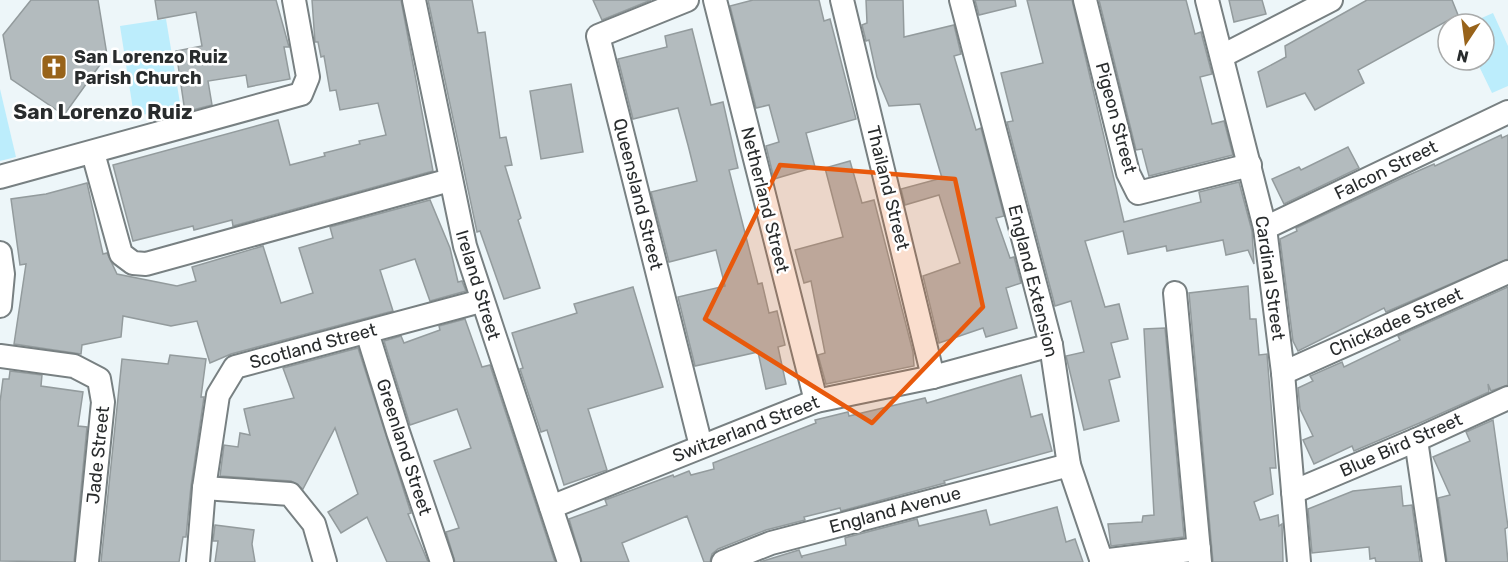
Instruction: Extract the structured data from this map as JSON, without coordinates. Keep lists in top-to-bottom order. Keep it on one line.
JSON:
{"streets":{"street":["Pigeon Street","Falcon Street","Thailand Street","Queensland Street","Netherland Street","Cardinal Street","England Extension","Ireland Street","Chickadee Street","Scotland Street","Switzerland Street","Blue Bird Street","Greenland Street","Jade Street","England Avenue"]},"crossings":[["Pigeon Street","Cardinal Street"],["Falcon Street","Cardinal Street"],["Thailand Street","Switzerland Street"],["Queensland Street","Switzerland Street"],["Netherland Street","Switzerland Street"],["Cardinal Street","Chickadee Street"],["Cardinal Street","Blue Bird Street"],["England Extension","Switzerland Street"],["England Extension","England Avenue"],["Ireland Street","Scotland Street"],["Ireland Street","Switzerland Street"],["Scotland Street","Greenland Street"]],"districts":["San Lorenzo Ruiz"],"places":{"church":["San Lorenzo Ruiz Parish Church"]},"north":"bottom"}
